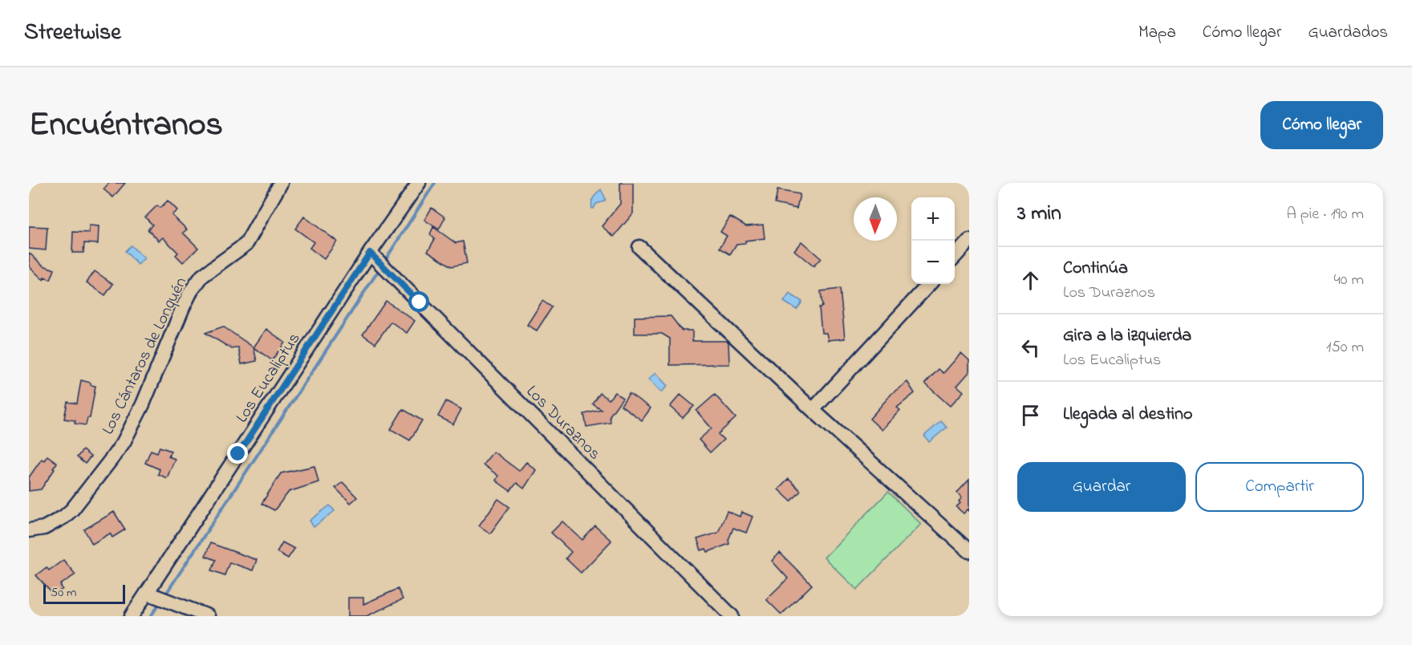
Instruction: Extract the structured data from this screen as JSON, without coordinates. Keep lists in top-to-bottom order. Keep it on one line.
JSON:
{"streets":{"street":["Los Cántaros de Lonquén","Los Eucaliptus","Los Duraznos"]},"crossings":[["Los Eucaliptus","Los Duraznos"]],"scale_bar":"50 m","north":"bottom","page":{"header":"Streetwise","nav":["Mapa","Cómo llegar","Guardados"],"title":"Encuéntranos","buttons":["Cómo llegar",["Guardar","Compartir"]],"heading":["3 min","A pie · 190 m"],"map_buttons":["+","−"],"list":[["Continúa","Los Duraznos","40 m"],["Gira a la izquierda","Los Eucaliptus","150 m"],"Llegada al destino"],"scale":"50 m"}}
